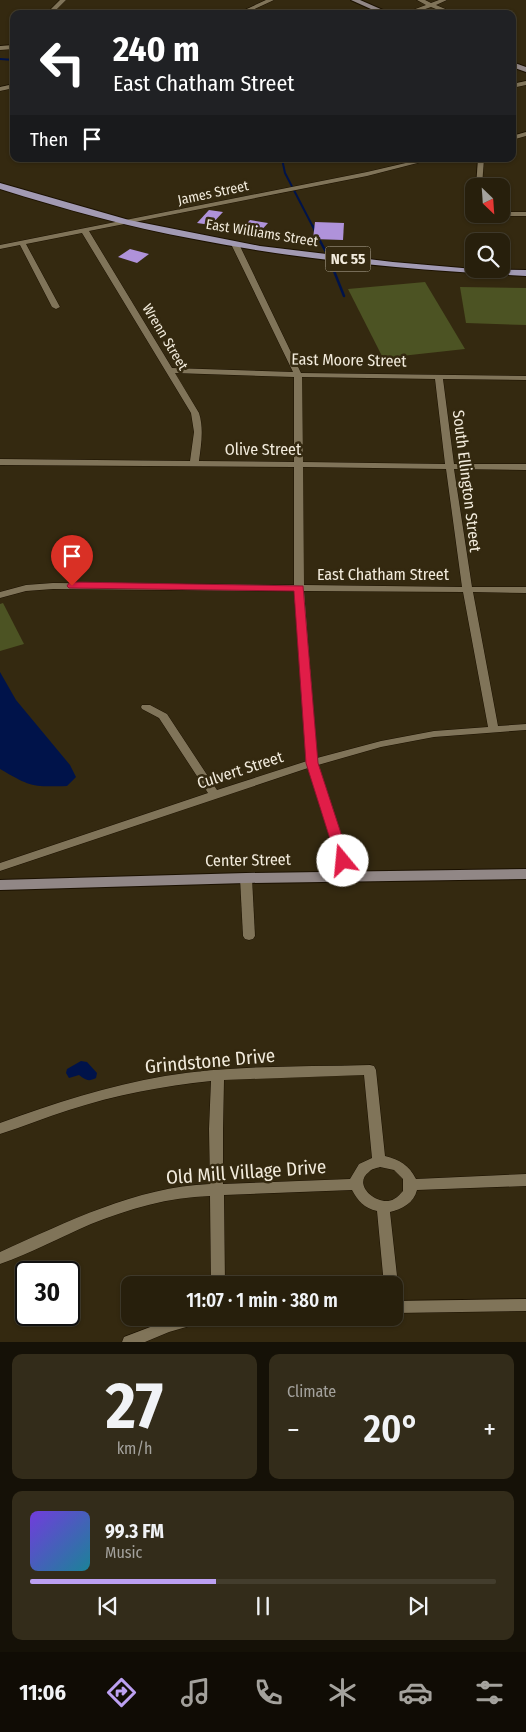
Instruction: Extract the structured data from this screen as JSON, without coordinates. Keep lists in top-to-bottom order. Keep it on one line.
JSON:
{"streets":{"main road":["East Williams Street","NC 55","Center Street"],"street":["James Street","Wrenn Street","East Moore Street","Olive Street","South Ellington Street","East Chatham Street","Culvert Street","Grindstone Drive","Old Mill Village Drive"]},"crossings":[["James Street","East Williams Street"],["James Street","Wrenn Street"],["Wrenn Street","East Moore Street"],["Wrenn Street","Olive Street"],["East Moore Street","South Ellington Street"],["Olive Street","South Ellington Street"],["South Ellington Street","East Chatham Street"],["South Ellington Street","Culvert Street"],["Grindstone Drive","Old Mill Village Drive"]],"north":"bottom right","page":{"turn":["240 m","East Chatham Street"],"then":"Then","limit":"30","trip":"11:07 · 1 min · 380 m","tile":[["27","km/h"],"Climate"],"heat":["−","20°","+"],"song":["99.3 FM","Music"],"tabs":"11:06"}}
